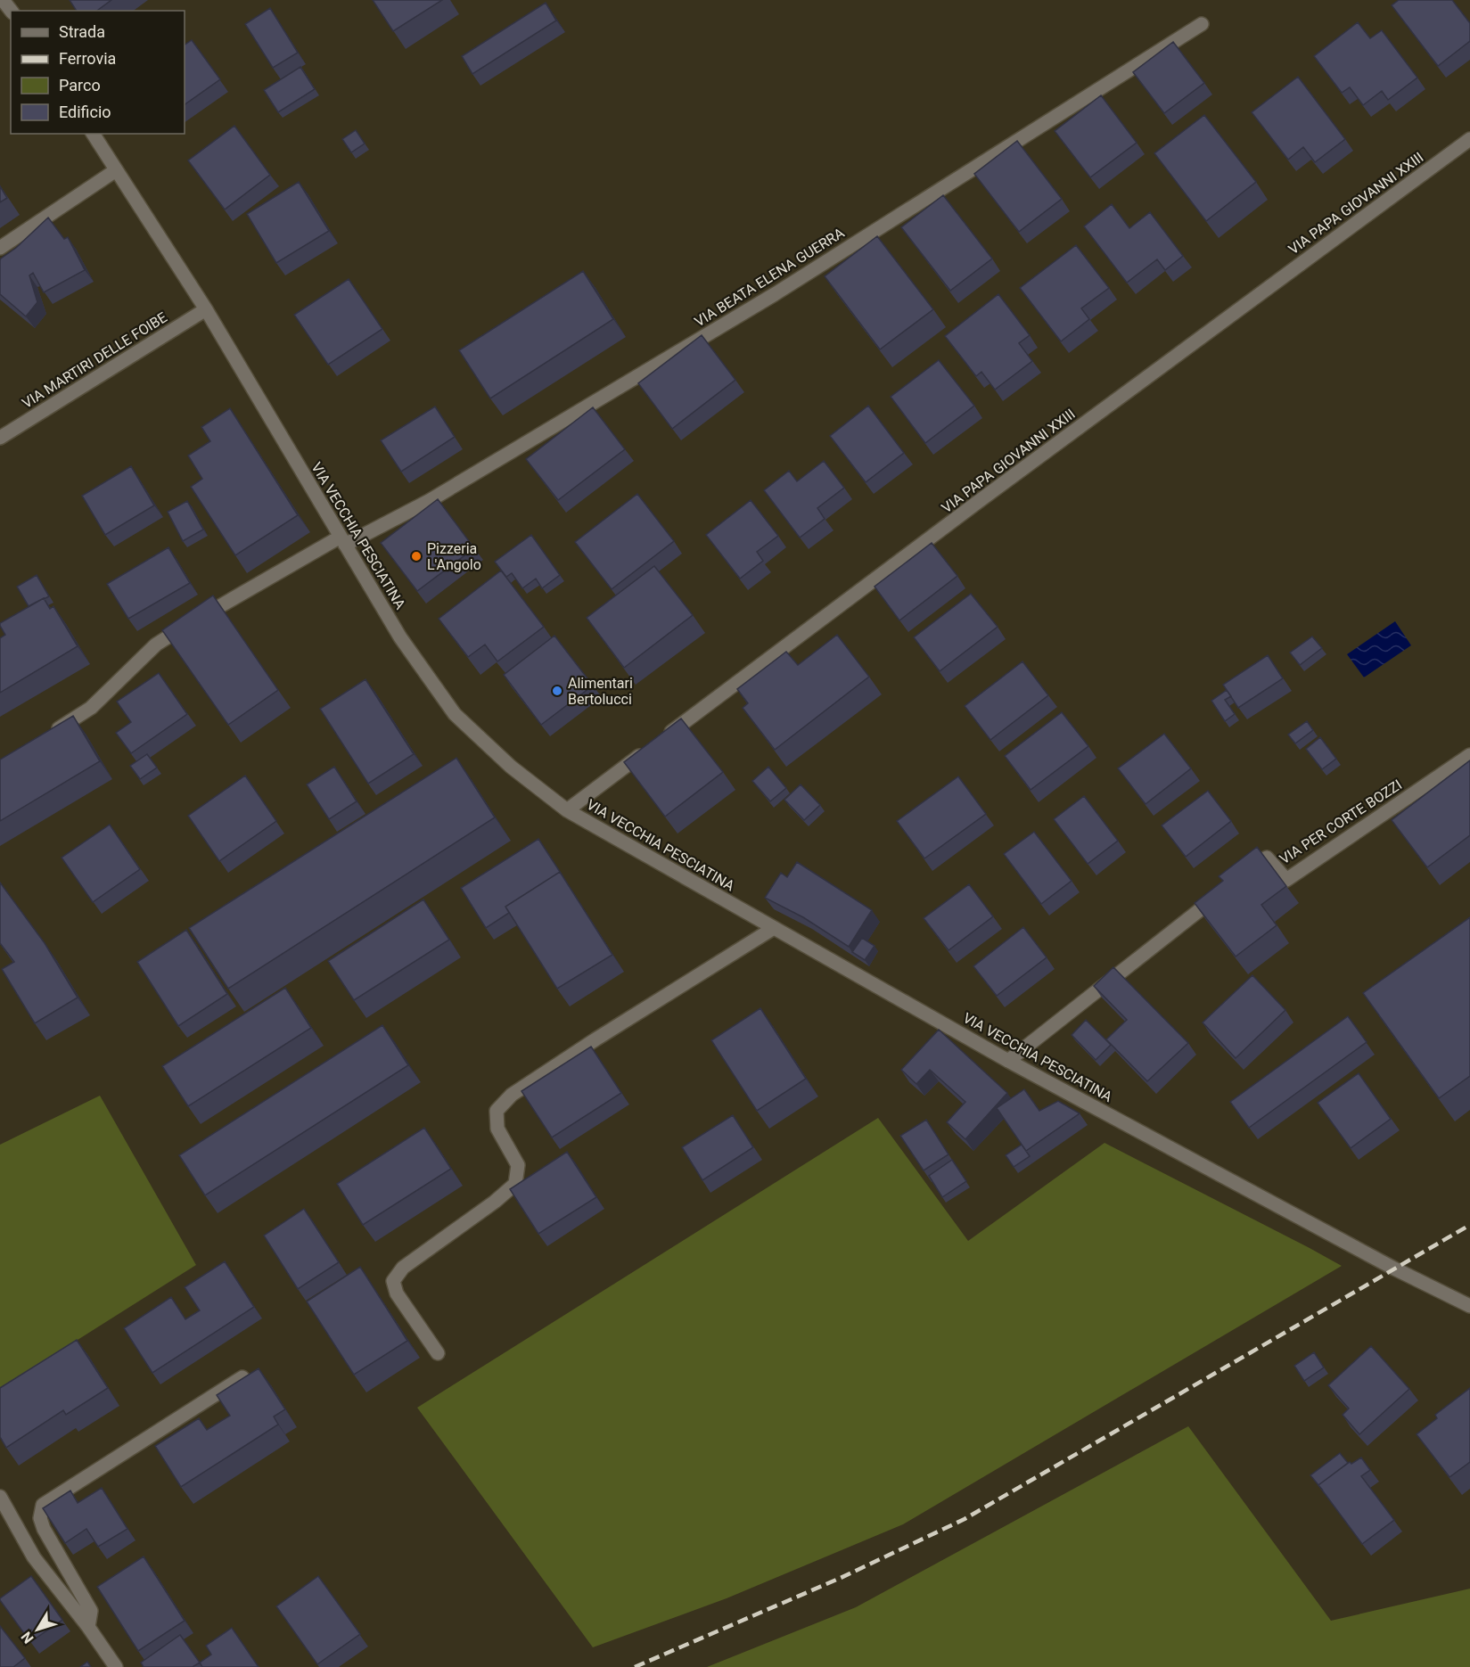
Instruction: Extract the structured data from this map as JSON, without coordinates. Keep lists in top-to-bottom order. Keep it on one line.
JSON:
{"streets":{"street":["VIA PAPA GIOVANNI XXIII","VIA BEATA ELENA GUERRA","VIA MARTIRI DELLE FOIBE","VIA VECCHIA PESCIATINA","VIA PER CORTE BOZZI"]},"crossings":[["VIA PAPA GIOVANNI XXIII","VIA VECCHIA PESCIATINA"],["VIA BEATA ELENA GUERRA","VIA VECCHIA PESCIATINA"],["VIA MARTIRI DELLE FOIBE","VIA VECCHIA PESCIATINA"]],"places":["Pizzeria L'Angolo","Alimentari Bertolucci"],"legend":["Strada","Ferrovia","Parco","Edificio"],"north":"bottom left"}
